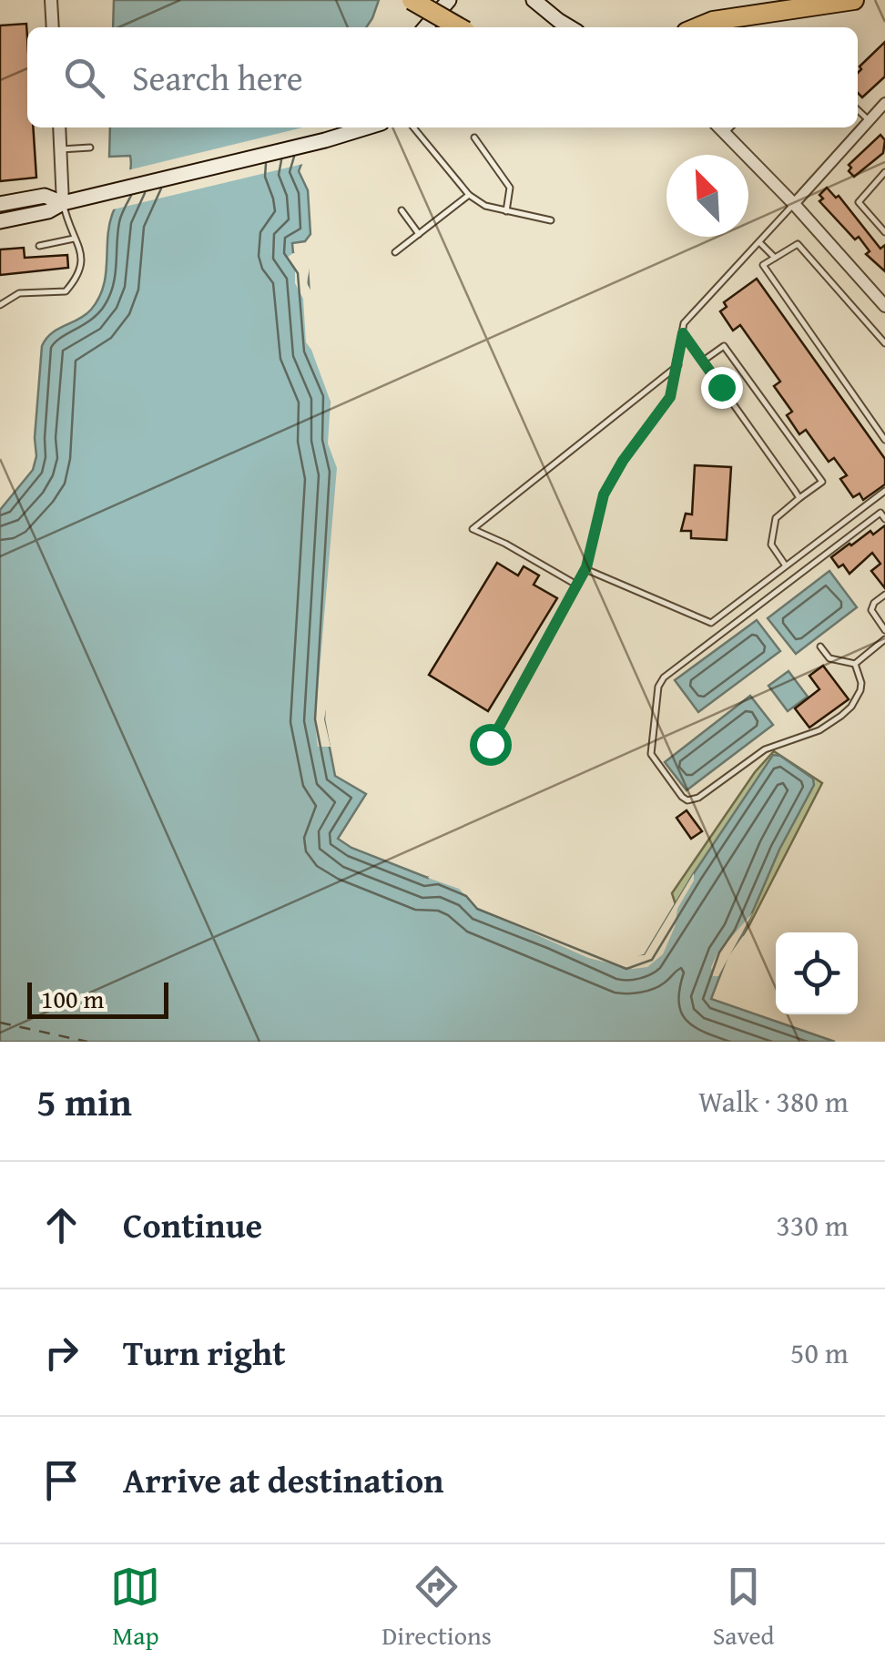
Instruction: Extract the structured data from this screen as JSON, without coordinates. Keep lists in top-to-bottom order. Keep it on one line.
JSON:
{"scale_bar":"100 m","north":"top left","page":{"search":"Search here","scale":"100 m","heading":["5 min","Walk · 380 m"],"list":[["Continue","330 m"],["Turn right","50 m"],"Arrive at destination"],"nav":["Map","Directions","Saved"]}}
